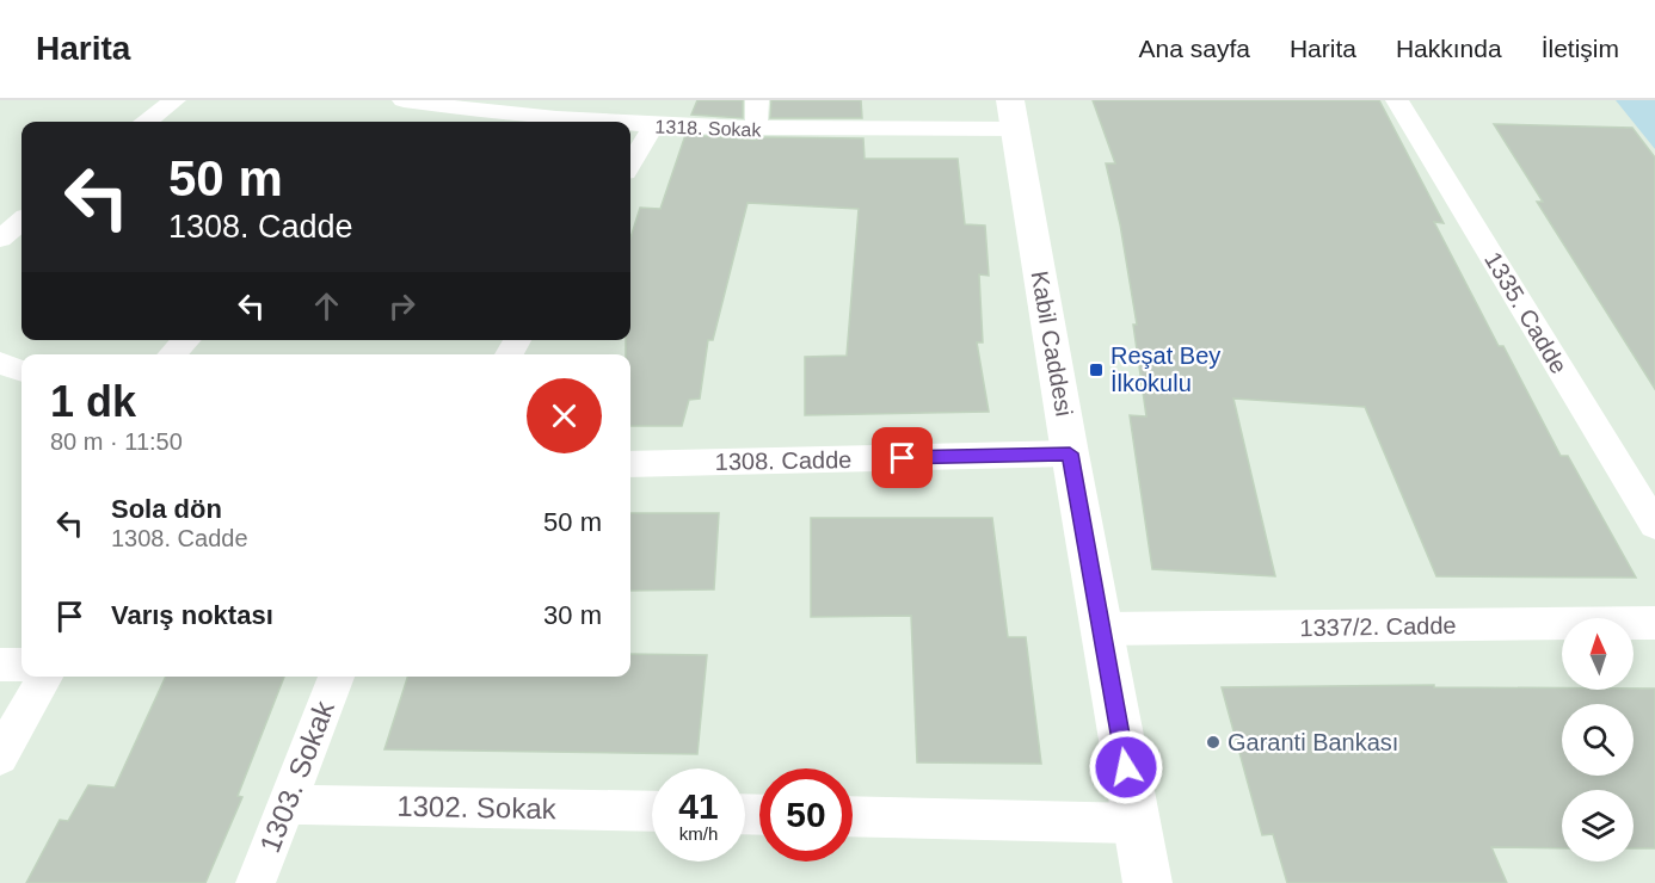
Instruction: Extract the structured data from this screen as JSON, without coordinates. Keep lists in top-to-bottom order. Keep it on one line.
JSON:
{"streets":{"main road":["Kabil Caddesi"],"street":["1318. Sokak","1335. Cadde","1308. Cadde","1337/2. Cadde","1303. Sokak","1302. Sokak"]},"crossings":[["1318. Sokak","Kabil Caddesi"],["Kabil Caddesi","1308. Cadde"],["Kabil Caddesi","1337/2. Cadde"],["1303. Sokak","1302. Sokak"]],"places":{"transit":["Reşat Bey İlkokulu"],"other":["Garanti Bankası"]},"north":"top","page":{"header":"Harita","nav":["Ana sayfa","Harita","Hakkında","İletişim"],"turn":["50 m","1308. Cadde"],"heading":["1 dk","80 m · 11:50"],"list":[{"name":"Sola dön","note":"1308. Cadde","value":"50 m"},{"name":"Varış noktası","value":"30 m"}],"speed":"41 km/h","limit":"50"}}
